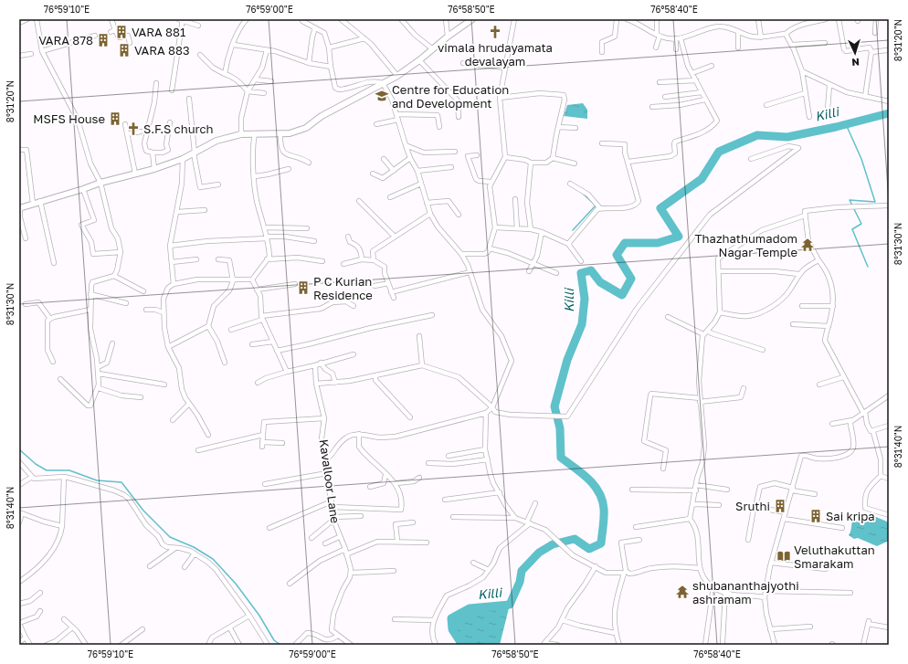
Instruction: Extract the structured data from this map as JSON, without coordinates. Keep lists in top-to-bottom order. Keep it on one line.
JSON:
{"streets":{"street":["Kavalloor Lane"]},"water":["Killi"],"places":{"building":["VARA 881","VARA 878","VARA 883","MSFS House","P C Kurian Residence","Sruthi","Sai kripa"],"church":["vimala hrudayamata devalayam","S.F.S church"],"school or university":["Centre for Education and Development"],"temple":["Thazhathumadom Nagar Temple","shubananthajyothi ashramam"],"library":["Veluthakuttan Smarakam"]},"north":"bottom","coordinates":["76°59'10\"E","76°59'00\"E","76°58'50\"E","76°58'40\"E","8°31'20\"N","8°31'30\"N","8°31'40\"N"]}
